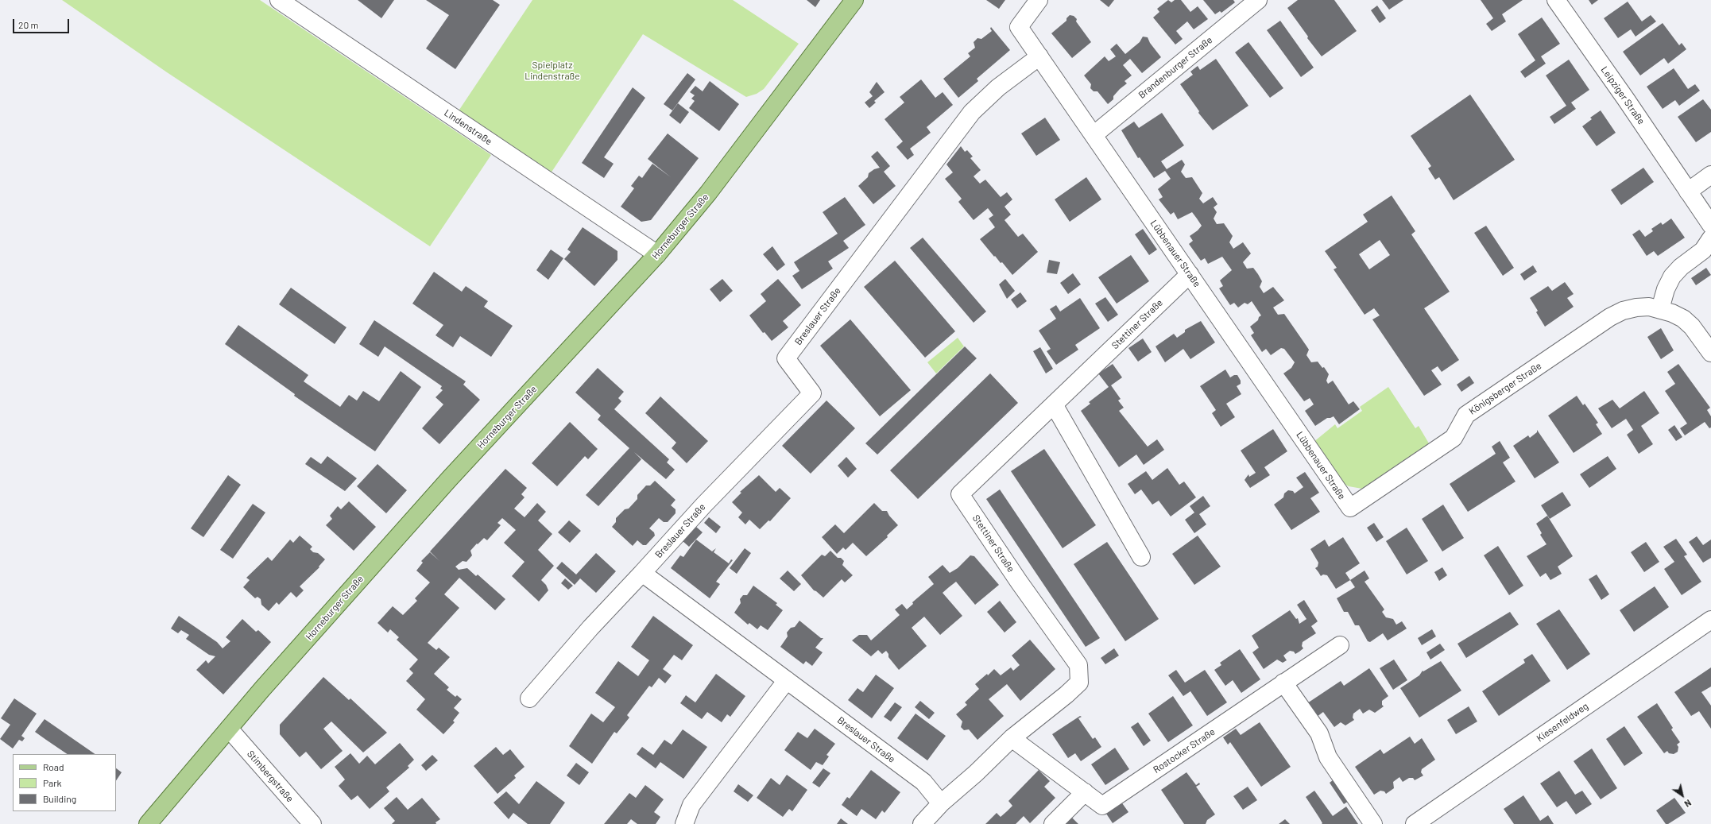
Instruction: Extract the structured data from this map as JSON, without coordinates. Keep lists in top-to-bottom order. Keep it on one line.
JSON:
{"streets":{"main road":["Horneburger Straße"],"street":["Brandenburger Straße","Leipziger Straße","Lindenstraße","Lübbenauer Straße","Breslauer Straße","Stettiner Straße","Königsberger Straße","Kiesenfeldweg","Rostocker Straße","Stimbergstraße"]},"crossings":[["Brandenburger Straße","Lübbenauer Straße"],["Lindenstraße","Horneburger Straße"],["Horneburger Straße","Stimbergstraße"],["Lübbenauer Straße","Breslauer Straße"],["Lübbenauer Straße","Stettiner Straße"],["Lübbenauer Straße","Königsberger Straße"],["Breslauer Straße","Stettiner Straße"],["Stettiner Straße","Rostocker Straße"]],"parks":["Spielplatz Lindenstraße"],"legend":["Road","Park","Building"],"scale_bar":"20 m","north":"bottom right"}
